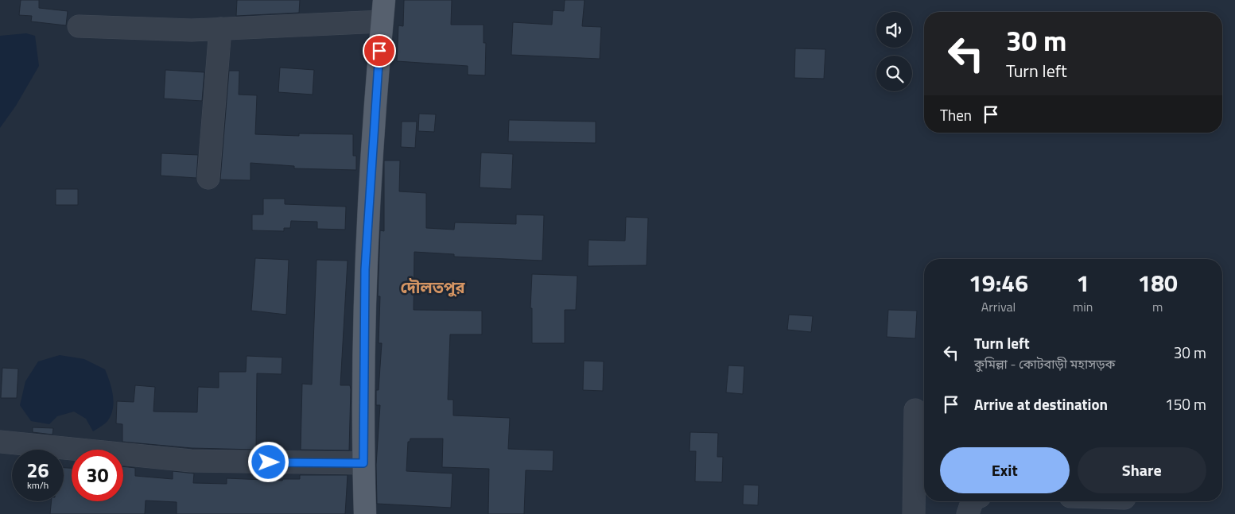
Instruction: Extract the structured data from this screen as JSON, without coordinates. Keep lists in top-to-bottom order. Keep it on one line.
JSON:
{"districts":["দৌলতপুর"],"page":{"turn":["30 m","Turn left"],"then":"Then","eta":["19:46","Arrival","1","min","180","m"],"list":[{"name":"Turn left","note":"কুমিল্লা - কোটবাড়ী মহাসড়ক","value":"30 m"},{"name":"Arrive at destination","value":"150 m"}],"buttons":["Exit","Share"],"speed":"26 km/h","limit":"30"}}
